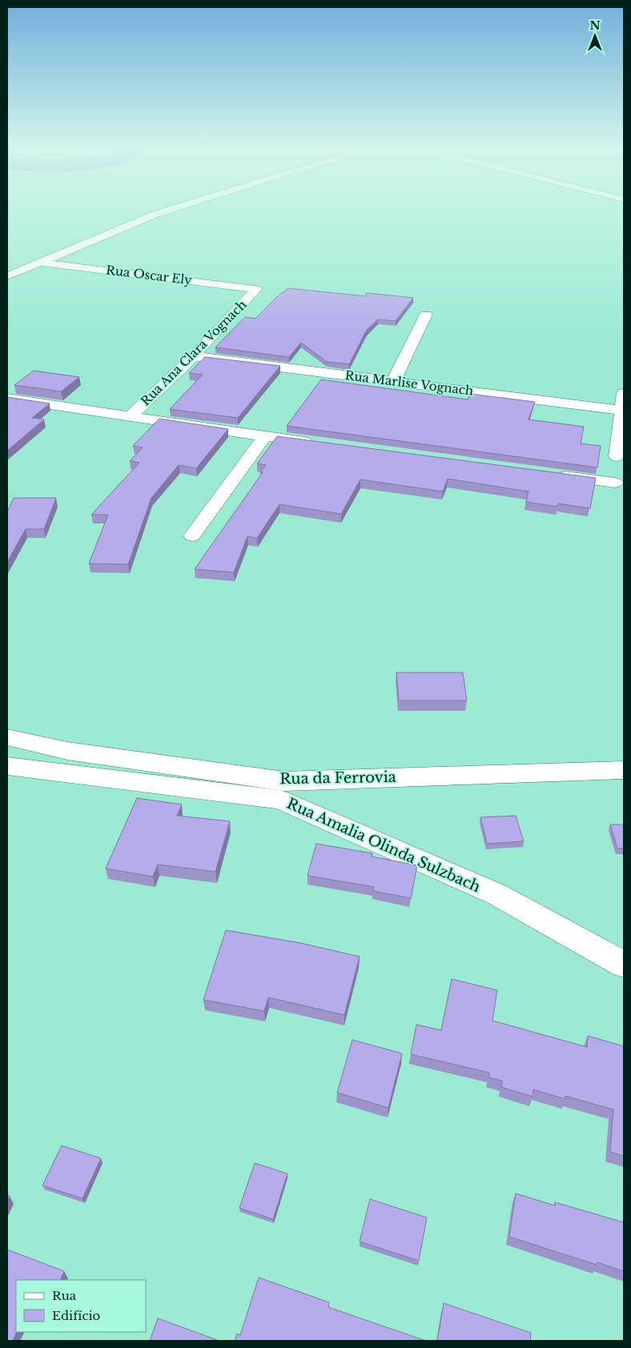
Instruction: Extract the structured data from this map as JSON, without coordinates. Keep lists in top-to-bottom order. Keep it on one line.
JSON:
{"streets":{"street":["Rua Oscar Ely","Rua Ana Clara Vognach","Rua Marlise Vognach","Rua da Ferrovia","Rua Amalia Olinda Sulzbach"]},"crossings":[["Rua Oscar Ely","Rua Ana Clara Vognach"],["Rua Ana Clara Vognach","Rua Marlise Vognach"],["Rua da Ferrovia","Rua Amalia Olinda Sulzbach"]],"legend":["Rua","Edifício"],"north":"top"}
